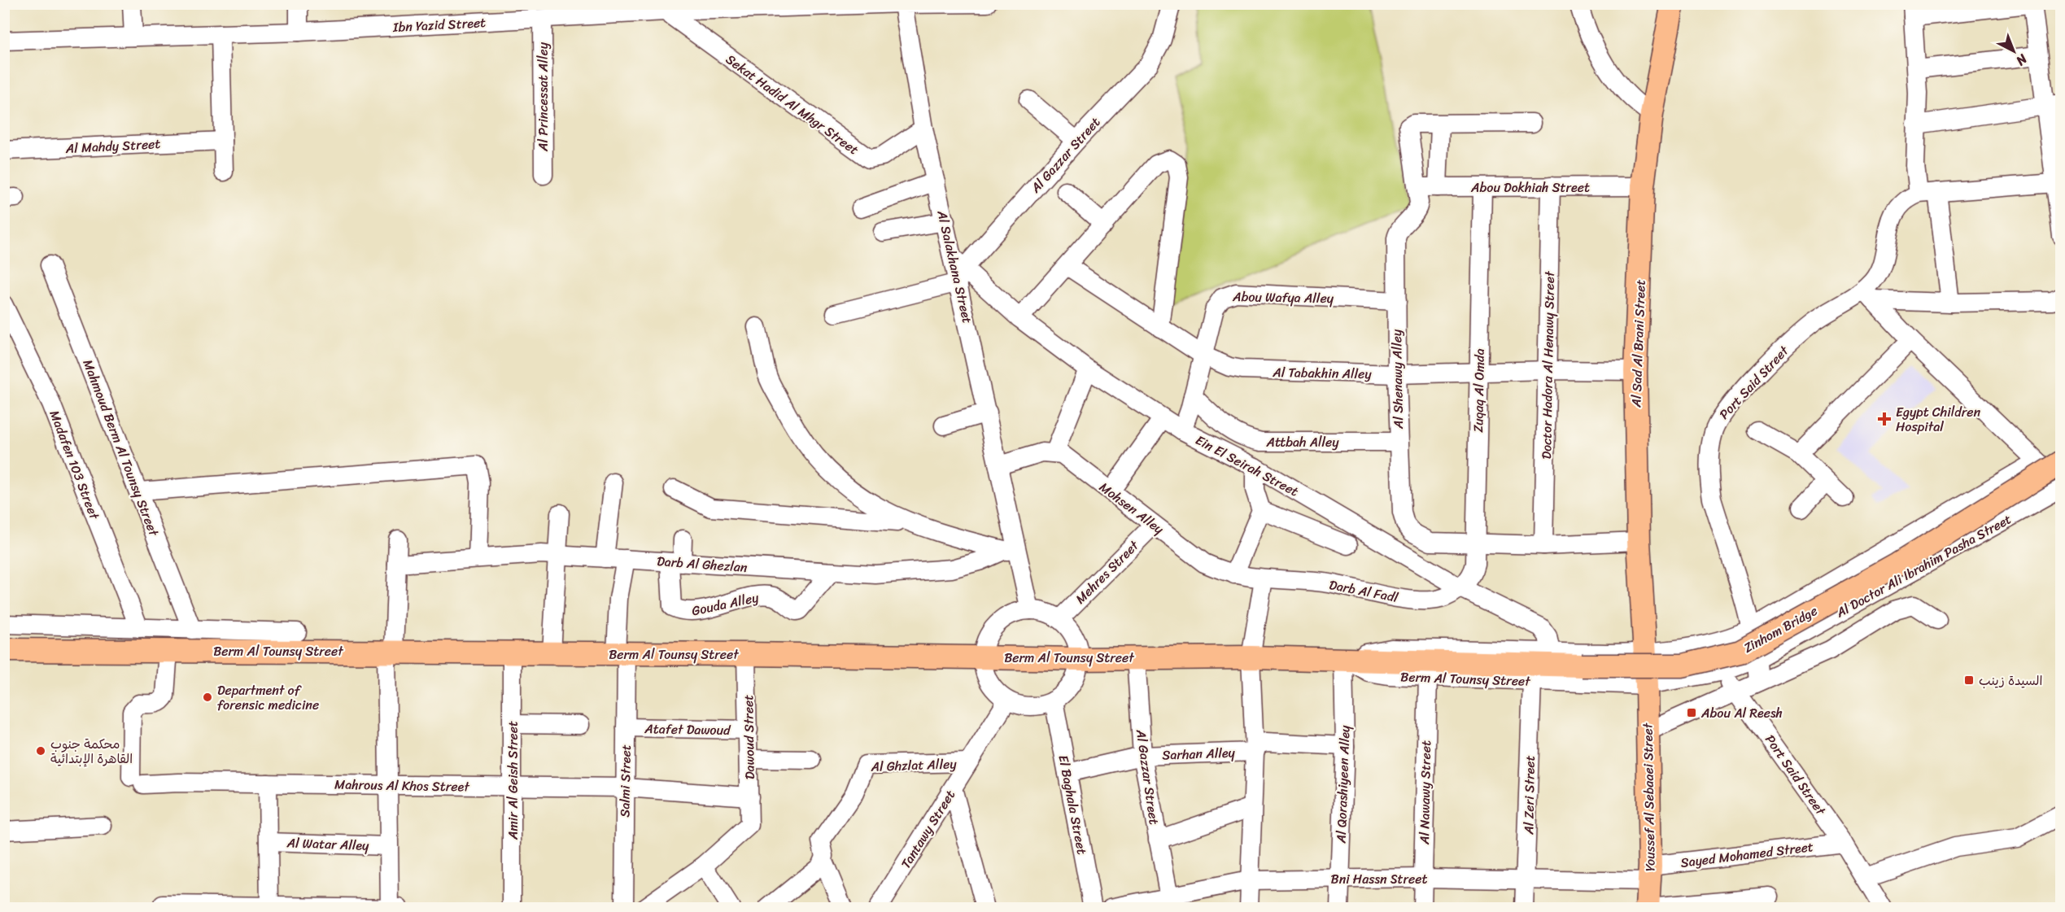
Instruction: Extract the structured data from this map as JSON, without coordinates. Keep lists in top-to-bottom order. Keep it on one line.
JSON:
{"streets":{"main road":["Al Sad Al Brani Street","Zinhom Bridge","Berm Al Tounsy Street","Youssef Al Sebaaei Street"],"street":["Ibn Yazid Street","Al Princessat Alley","Sekat Hadid Al Mhgr Street","Al Mahdy Street","Al Gazzar Street","Abou Dokhiah Street","Al Salakhana Street","Abou Wafya Alley","Doctor Hadora Al Henawy Street","Al Tabakhin Alley","Al Shenawy Alley","Port Said Street","Zuqaq Al Omda","Attbah Alley","Mahmoud Berm Al Tounsy Street","Madafen 103 Street","Ein El Seirah Street","Mohsen Alley","Darb Al Ghezlan","Al Doctor Ali Ibrahim Pasha Street","Mehres Street","Darb Al Fadl","Gouda Alley","Atafet Dawoud","Dawoud Street","Sarhan Alley","Al Ghzlat Alley","Amir Al Geish Street","Salmi Street","Al Qorashiyeen Alley","Mahrous Al Khos Street","Al Nawawy Street","Al Zeri Street","El Baghala Street","Tantawy Street","Al Watar Alley","Sayed Mohamed Street","Bni Hassn Street"]},"crossings":[["Ibn Yazid Street","Al Princessat Alley"],["Ibn Yazid Street","Sekat Hadid Al Mhgr Street"],["Ibn Yazid Street","Al Salakhana Street"],["Sekat Hadid Al Mhgr Street","Al Salakhana Street"],["Al Gazzar Street","Al Salakhana Street"],["Al Gazzar Street","Ein El Seirah Street"],["Al Gazzar Street","Berm Al Tounsy Street"],["Al Gazzar Street","Sarhan Alley"],["Al Gazzar Street","Bni Hassn Street"],["Abou Dokhiah Street","Al Sad Al Brani Street"],["Abou Dokhiah Street","Doctor Hadora Al Henawy Street"],["Abou Dokhiah Street","Al Shenawy Alley"],["Abou Dokhiah Street","Zuqaq Al Omda"],["Al Salakhana Street","Ein El Seirah Street"],["Al Salakhana Street","Darb Al Ghezlan"],["Abou Wafya Alley","Al Tabakhin Alley"],["Abou Wafya Alley","Al Shenawy Alley"],["Abou Wafya Alley","Attbah Alley"],["Abou Wafya Alley","Ein El Seirah Street"],["Al Sad Al Brani Street","Al Tabakhin Alley"],["Al Sad Al Brani Street","Al Shenawy Alley"],["Al Sad Al Brani Street","Al Doctor Ali Ibrahim Pasha Street"],["Al Sad Al Brani Street","Berm Al Tounsy Street"],["Al Sad Al Brani Street","Youssef Al Sebaaei Street"],["Doctor Hadora Al Henawy Street","Al Tabakhin Alley"],["Doctor Hadora Al Henawy Street","Al Shenawy Alley"],["Al Tabakhin Alley","Al Shenawy Alley"],["Al Tabakhin Alley","Zuqaq Al Omda"],["Al Shenawy Alley","Zuqaq Al Omda"],["Al Shenawy Alley","Attbah Alley"],["Port Said Street","Al Doctor Ali Ibrahim Pasha Street"],["Port Said Street","Sayed Mohamed Street"],["Zuqaq Al Omda","Ein El Seirah Street"],["Zuqaq Al Omda","Darb Al Fadl"],["Ein El Seirah Street","Darb Al Fadl"],["Ein El Seirah Street","Berm Al Tounsy Street"],["Mohsen Alley","Mehres Street"],["Mohsen Alley","Darb Al Fadl"],["Darb Al Ghezlan","Gouda Alley"],["Darb Al Ghezlan","Salmi Street"],["Al Doctor Ali Ibrahim Pasha Street","Berm Al Tounsy Street"],["Al Doctor Ali Ibrahim Pasha Street","Youssef Al Sebaaei Street"],["Zinhom Bridge","Berm Al Tounsy Street"],["Zinhom Bridge","Al Qorashiyeen Alley"],["Berm Al Tounsy Street","Dawoud Street"],["Berm Al Tounsy Street","Amir Al Geish Street"],["Berm Al Tounsy Street","Salmi Street"],["Berm Al Tounsy Street","Al Qorashiyeen Alley"],["Berm Al Tounsy Street","Mahrous Al Khos Street"],["Berm Al Tounsy Street","Al Nawawy Street"],["Berm Al Tounsy Street","Al Zeri Street"],["Berm Al Tounsy Street","Youssef Al Sebaaei Street"],["Atafet Dawoud","Dawoud Street"],["Atafet Dawoud","Salmi Street"],["Dawoud Street","Mahrous Al Khos Street"],["Sarhan Alley","El Baghala Street"],["Al Ghzlat Alley","Tantawy Street"],["Amir Al Geish Street","Mahrous Al Khos Street"],["Salmi Street","Mahrous Al Khos Street"],["Al Qorashiyeen Alley","Bni Hassn Street"],["Al Nawawy Street","Bni Hassn Street"],["Al Zeri Street","Bni Hassn Street"],["Youssef Al Sebaaei Street","Sayed Mohamed Street"],["Youssef Al Sebaaei Street","Bni Hassn Street"],["Sayed Mohamed Street","Bni Hassn Street"]],"places":{"health":["Egypt Children Hospital"],"transit":["السيدة زينب","Abou Al Reesh"],"other":["Department of forensic medicine","محكمة جنوب القاهرة الإبتدائية"]},"north":"bottom right"}
